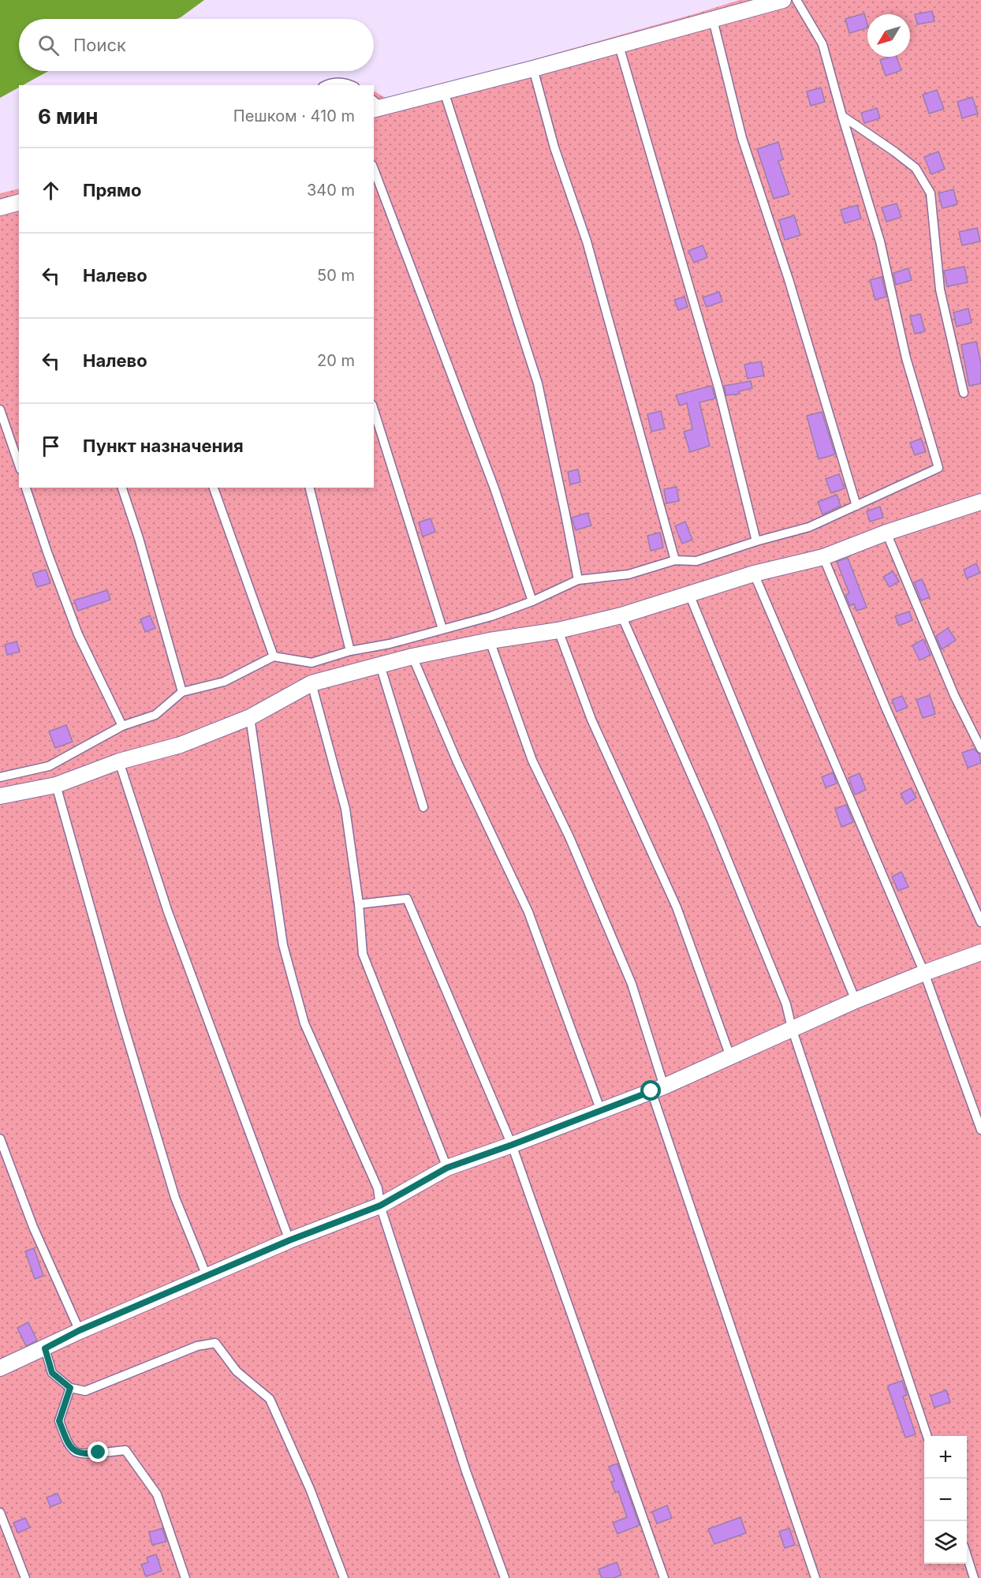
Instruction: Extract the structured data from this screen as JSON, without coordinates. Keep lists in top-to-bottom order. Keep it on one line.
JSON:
{"north":"bottom left","page":{"search":"Поиск","heading":["6 мин","Пешком · 410 m"],"list":[["Прямо","340 m"],["Налево","50 m"],["Налево","20 m"],"Пункт назначения"],"map_buttons":["+","−"]}}
